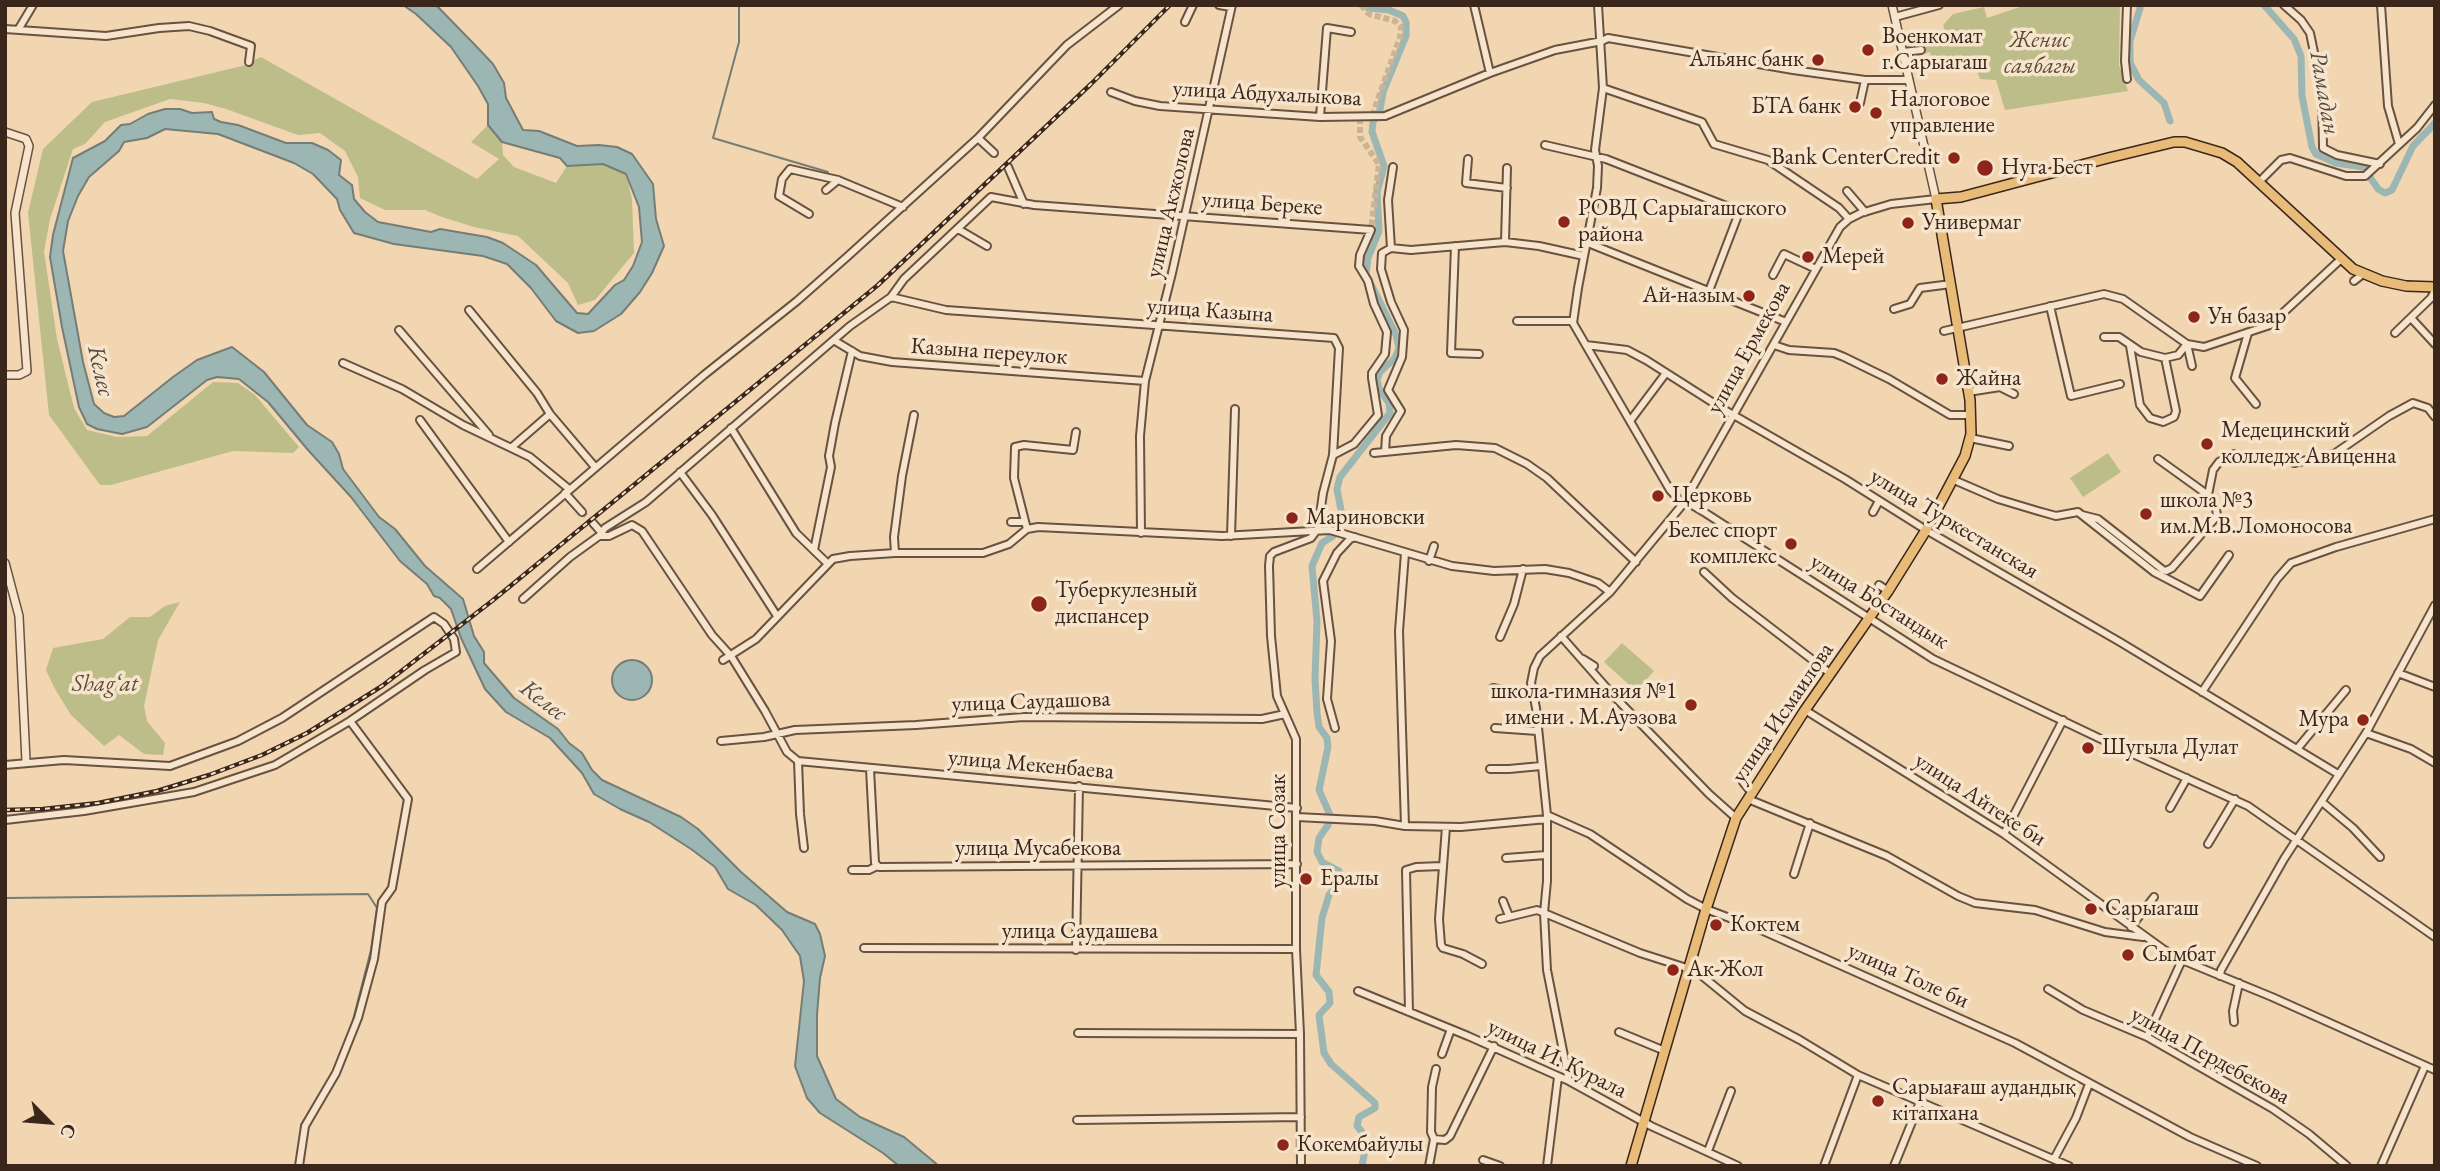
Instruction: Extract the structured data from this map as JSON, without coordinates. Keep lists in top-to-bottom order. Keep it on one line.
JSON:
{"streets":{"main road":["улица Ермекова","улица Исмаилова"],"street":["улица Абдухалыкова","улица Акжолова","улица Береке","улица Казына","Казына переулок","улица Туркестанская","улица Бостандык","улица Саудашова","улица Мекенбаева","улица Айтеке би","улица Созак","улица Мусабекова","улица Саудашева","улица Толе би","улица Пердебекова","улица И. Курала"]},"crossings":[["улица Абдухалыкова","улица Акжолова"],["улица Акжолова","улица Береке"],["улица Акжолова","улица Казына"],["улица Акжолова","Казына переулок"],["улица Береке","улица Казына"],["улица Казына","улица Созак"],["улица Ермекова","улица Туркестанская"],["улица Ермекова","улица Бостандык"],["улица Ермекова","улица Исмаилова"],["улица Ермекова","улица Толе би"],["улица Ермекова","улица И. Курала"],["улица Туркестанская","улица Исмаилова"],["улица Бостандык","улица Исмаилова"],["улица Саудашова","улица Созак"],["улица Исмаилова","улица Айтеке би"],["улица Исмаилова","улица Толе би"],["улица Исмаилова","улица И. Курала"],["улица Мекенбаева","улица Созак"],["улица Созак","улица Мусабекова"],["улица Созак","улица Саудашева"]],"water":["Рамадан","Келес"],"parks":["Женис саябагы","Shag‘at"],"places":["Военкомат г.Сарыагаш","Альянс банк","БТА банк","Налоговое управление","Bank CenterCredit","Нуга Бест","РОВД Сарыагашского района","Универмаг","Мерей","Ай-назым","Ун базар","Жайна","Медецинский колледж Авиценна","Церковь","школа №3 им.М.В.Ломоносова","Мариновски","Белес спорт комплекс","Туберкулезный диспансер","школа-гимназия №1 имени . М.Ауэзова","Мура","Шугыла Дулат","Ералы","Сарыагаш","Коктем","Сымбат","Ак-Жол","Сарыағаш аудандық кітапхана","Кокембайулы"],"north":"bottom right"}
